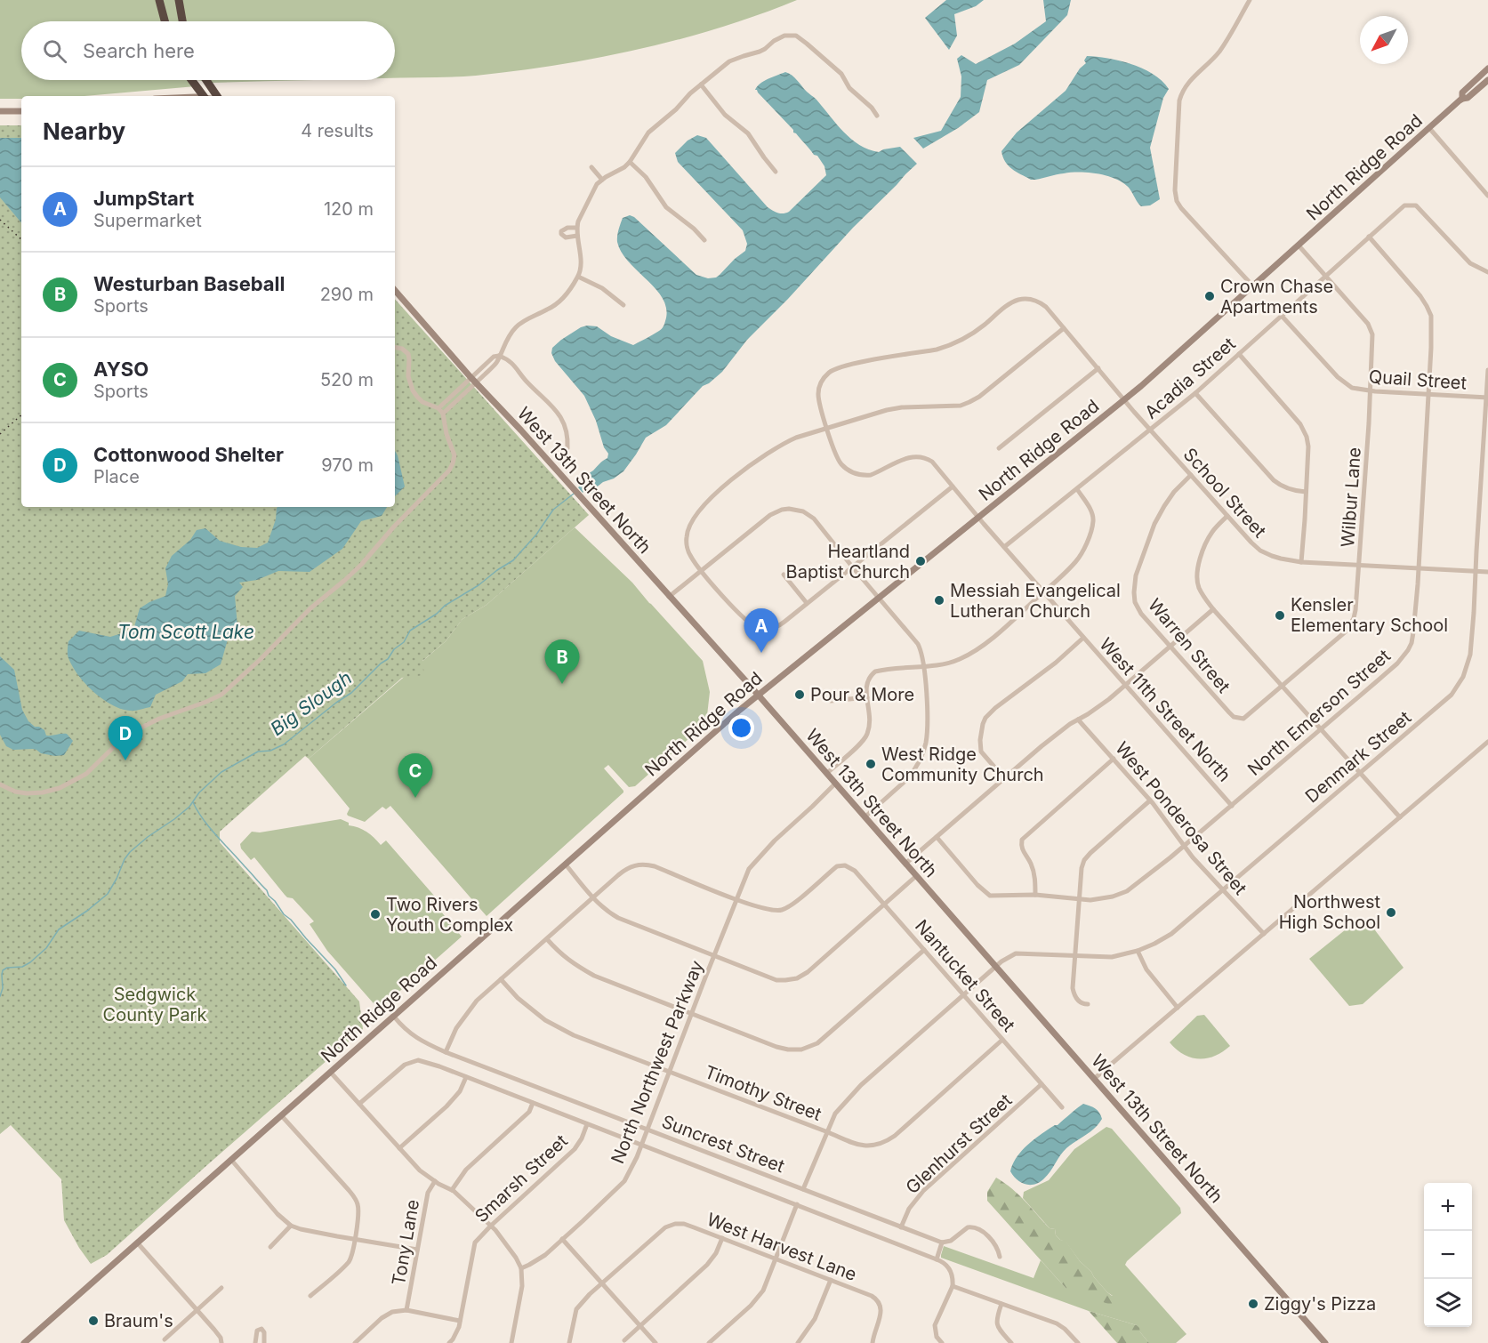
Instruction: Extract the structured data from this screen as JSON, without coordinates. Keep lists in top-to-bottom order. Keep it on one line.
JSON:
{"streets":{"main road":["North Ridge Road","West 13th Street North"],"street":["Acadia Street","Quail Street","School Street","Wilbur Lane","Warren Street","West 11th Street North","North Emerson Street","Denmark Street","West Ponderosa Street","Nantucket Street","North Northwest Parkway","Timothy Street","Suncrest Street","Glenhurst Street","Smarsh Street","Tony Lane","West Harvest Lane"]},"crossings":[["North Ridge Road","West 13th Street North"],["North Ridge Road","School Street"],["North Ridge Road","Wilbur Lane"],["North Ridge Road","West 11th Street North"],["North Ridge Road","Suncrest Street"],["Acadia Street","Quail Street"],["Acadia Street","School Street"],["Acadia Street","Wilbur Lane"],["Acadia Street","West 11th Street North"],["Acadia Street","North Emerson Street"],["Quail Street","Wilbur Lane"],["Quail Street","North Emerson Street"],["Quail Street","Denmark Street"],["West 13th Street North","Denmark Street"],["West 13th Street North","North Northwest Parkway"],["School Street","Wilbur Lane"],["School Street","Warren Street"],["School Street","North Emerson Street"],["School Street","Denmark Street"],["Wilbur Lane","Warren Street"],["West 11th Street North","North Emerson Street"],["North Emerson Street","West Ponderosa Street"],["Denmark Street","West Ponderosa Street"],["Denmark Street","Nantucket Street"],["Denmark Street","Timothy Street"],["Denmark Street","Suncrest Street"],["Nantucket Street","North Northwest Parkway"],["Nantucket Street","Timothy Street"],["Nantucket Street","Glenhurst Street"],["North Northwest Parkway","Timothy Street"],["North Northwest Parkway","Suncrest Street"],["Suncrest Street","Glenhurst Street"]],"water":["Tom Scott Lake","Big Slough"],"parks":["Sedgwick County Park"],"places":["Crown Chase Apartments","Heartland Baptist Church","Messiah Evangelical Lutheran Church","Kensler Elementary School","Pour & More","West Ridge Community Church","Northwest High School","Two Rivers Youth Complex","Ziggy's Pizza","Braum's"],"north":"bottom left","page":{"search":"Search here","heading":["Nearby","4 results"],"list":[{"mark":"A","name":"JumpStart","note":"Supermarket","value":"120 m"},{"mark":"B","name":"Westurban Baseball","note":"Sports","value":"290 m"},{"mark":"C","name":"AYSO","note":"Sports","value":"520 m"},{"mark":"D","name":"Cottonwood Shelter","note":"Place","value":"970 m"}],"pins":["A","B","D","C"],"map_buttons":["+","−"]}}
